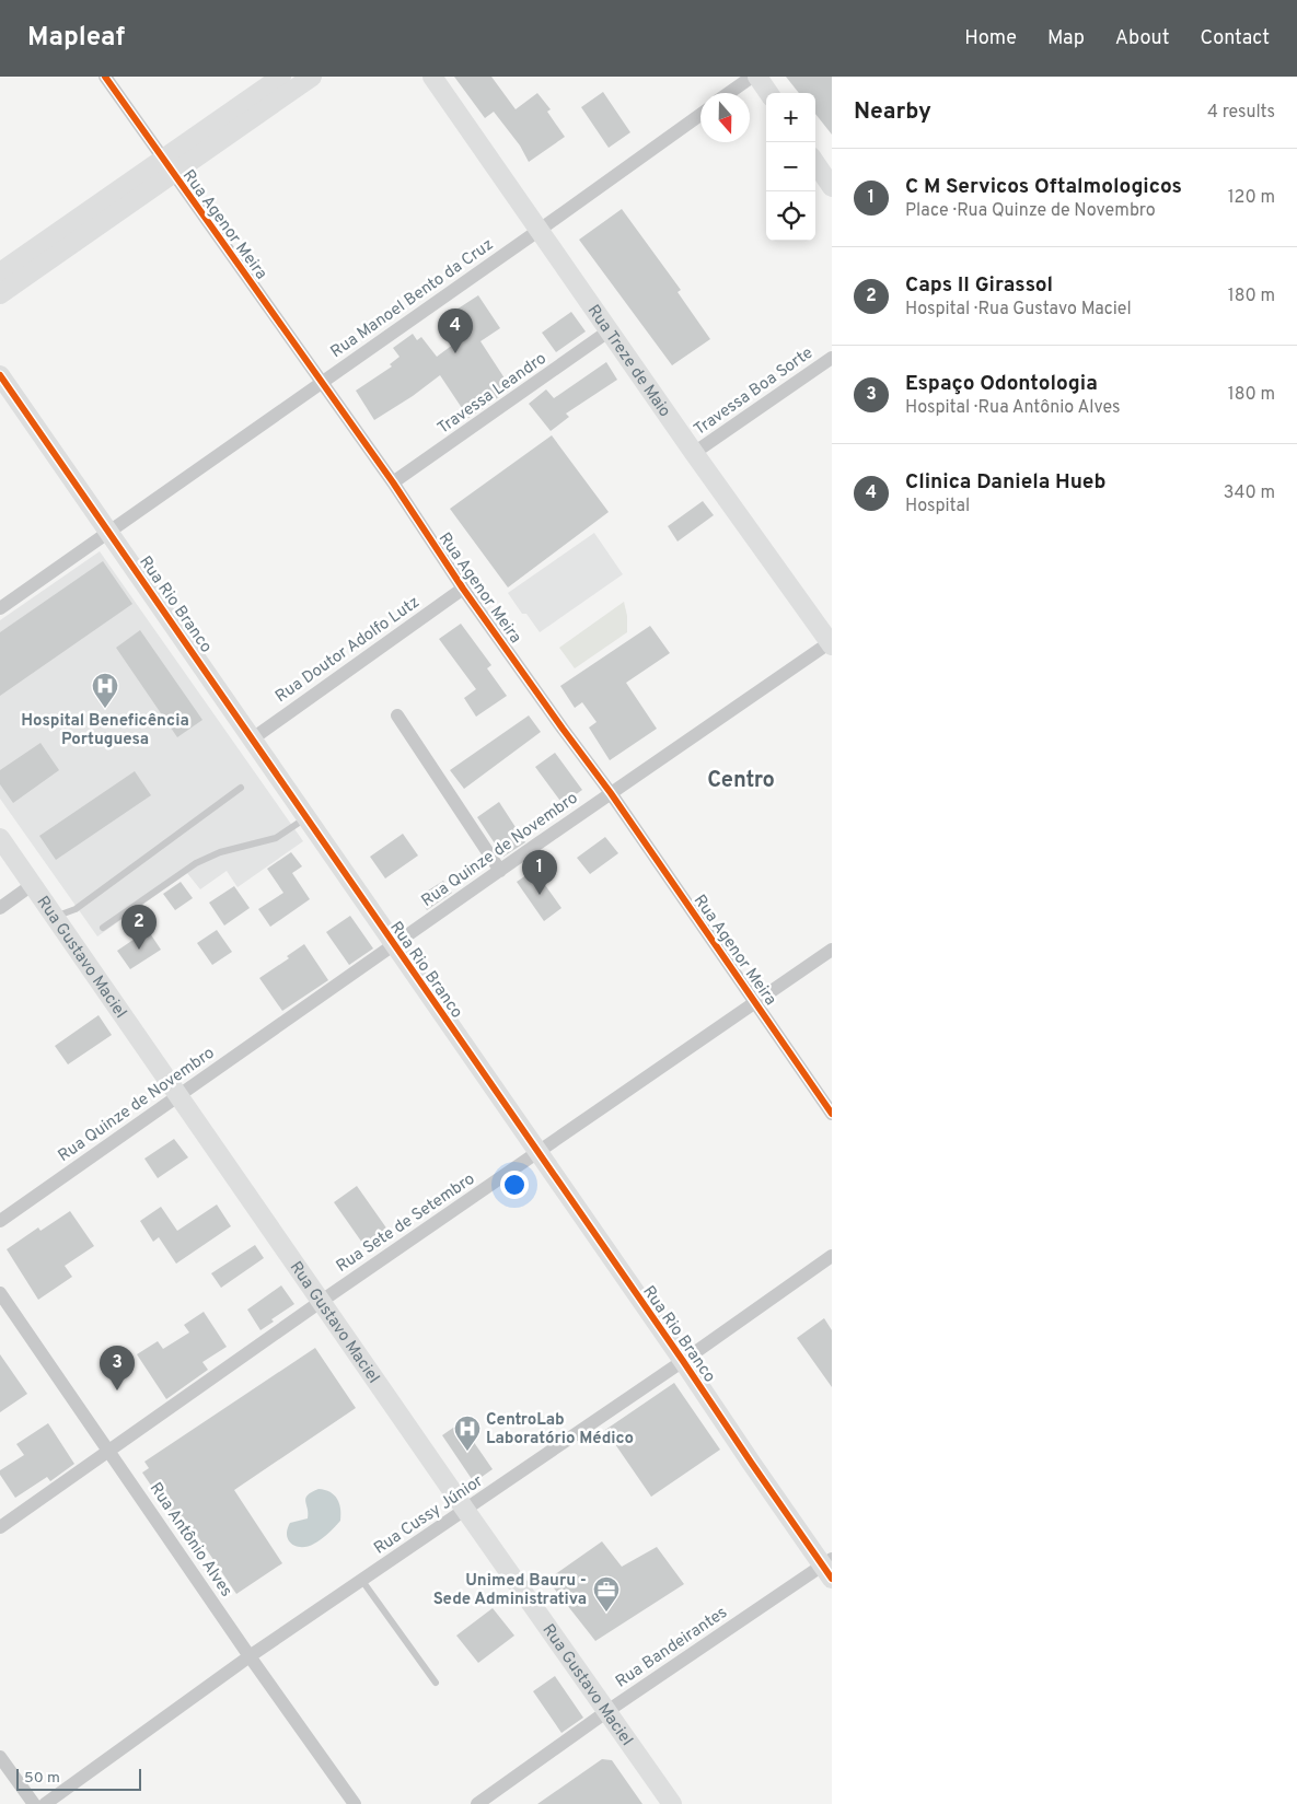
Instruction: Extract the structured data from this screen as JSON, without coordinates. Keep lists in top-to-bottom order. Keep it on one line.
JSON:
{"streets":{"street":["Rua Agenor Meira","Rua Manoel Bento da Cruz","Rua Treze de Maio","Travessa Boa Sorte","Travessa Leandro","Rua Rio Branco","Rua Doutor Adolfo Lutz","Rua Quinze de Novembro","Rua Gustavo Maciel","Rua Sete de Setembro","Rua Cussy Júnior","Rua Antônio Alves","Rua Bandeirantes"]},"crossings":[["Rua Agenor Meira","Rua Manoel Bento da Cruz"],["Rua Agenor Meira","Travessa Leandro"],["Rua Agenor Meira","Rua Doutor Adolfo Lutz"],["Rua Agenor Meira","Rua Quinze de Novembro"],["Rua Agenor Meira","Rua Sete de Setembro"],["Rua Manoel Bento da Cruz","Rua Treze de Maio"],["Rua Manoel Bento da Cruz","Rua Rio Branco"],["Rua Treze de Maio","Travessa Boa Sorte"],["Rua Treze de Maio","Travessa Leandro"],["Rua Treze de Maio","Rua Quinze de Novembro"],["Rua Rio Branco","Rua Doutor Adolfo Lutz"],["Rua Rio Branco","Rua Quinze de Novembro"],["Rua Rio Branco","Rua Sete de Setembro"],["Rua Rio Branco","Rua Cussy Júnior"],["Rua Rio Branco","Rua Bandeirantes"],["Rua Quinze de Novembro","Rua Gustavo Maciel"],["Rua Gustavo Maciel","Rua Sete de Setembro"],["Rua Gustavo Maciel","Rua Cussy Júnior"],["Rua Gustavo Maciel","Rua Bandeirantes"],["Rua Sete de Setembro","Rua Antônio Alves"],["Rua Cussy Júnior","Rua Antônio Alves"]],"districts":["Centro"],"places":{"hospital":["Hospital Beneficência Portuguesa","CentroLab Laboratório Médico"],"office":["Unimed Bauru - Sede Administrativa"]},"scale_bar":"50 m","north":"bottom","page":{"header":"Mapleaf","nav":["Home","Map","About","Contact"],"heading":["Nearby","4 results"],"map_buttons":["+","−"],"list":[{"mark":"1","name":"C M Servicos Oftalmologicos","note":"Place · Rua Quinze de Novembro","value":"120 m"},{"mark":"2","name":"Caps II Girassol","note":"Hospital · Rua Gustavo Maciel","value":"180 m"},{"mark":"3","name":"Espaço Odontologia","note":"Hospital · Rua Antônio Alves","value":"180 m"},{"mark":"4","name":"Clinica Daniela Hueb","note":"Hospital","value":"340 m"}],"pins":["4","1","2","3"],"scale":"50 m"}}
